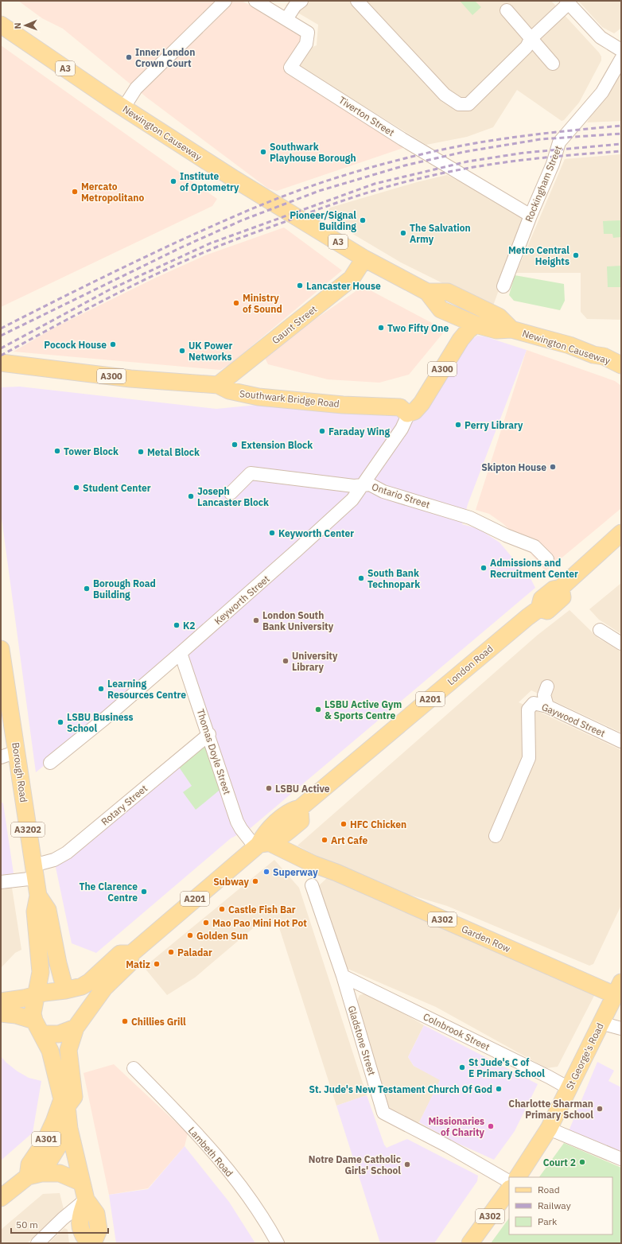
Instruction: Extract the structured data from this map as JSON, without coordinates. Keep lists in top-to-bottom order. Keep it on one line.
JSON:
{"streets":{"main road":["A3","Newington Causeway","Gaunt Street","A300","Southwark Bridge Road","London Road","A201","Borough Road","A3202","A302","Garden Row","St George's Road","A301"],"street":["Tiverton Street","Rockingham Street","Ontario Street","Keyworth Street","Gaywood Street","Thomas Doyle Street","Rotary Street","Colnbrook Street","Gladstone Street","Lambeth Road"]},"crossings":[["Tiverton Street","Rockingham Street"],["Newington Causeway","Gaunt Street"],["Newington Causeway","A300"],["Gaunt Street","Southwark Bridge Road"],["A300","Southwark Bridge Road"],["A300","Keyworth Street"],["Southwark Bridge Road","Keyworth Street"],["Ontario Street","Keyworth Street"],["Keyworth Street","Thomas Doyle Street"],["London Road","A201"],["London Road","Thomas Doyle Street"],["London Road","Garden Row"],["A201","Thomas Doyle Street"],["A201","Borough Road"],["A201","A3202"],["A201","Garden Row"],["Thomas Doyle Street","Rotary Street"],["Thomas Doyle Street","Garden Row"],["Borough Road","Rotary Street"],["Borough Road","A3202"],["A3202","A301"],["Garden Row","St George's Road"],["Colnbrook Street","Gladstone Street"],["Colnbrook Street","St George's Road"]],"places":["Inner London Crown Court","Southwark Playhouse Borough","Institute of Optometry","Mercato Metropolitano","Pioneer/Signal Building","The Salvation Army","Metro Central Heights","Lancaster House","Ministry of Sound","Two Fifty One","Pocock House","UK Power Networks","Perry Library","Faraday Wing","Extension Block","Tower Block","Metal Block","Skipton House","Student Center","Joseph Lancaster Block","Keyworth Center","Admissions and Recruitment Center","South Bank Technopark","Borough Road Building","London South Bank University","K2","University Library","Learning Resources Centre","LSBU Active Gym & Sports Centre","LSBU Business School","LSBU Active","HFC Chicken","Art Cafe","Superway","Subway","The Clarence Centre","Castle Fish Bar","Mao Pao Mini Hot Pot","Golden Sun","Paladar","Matiz","Chillies Grill","St Jude's C of E Primary School","St. Jude's New Testament Church Of God","Charlotte Sharman Primary School","Missionaries of Charity","Court 2","Notre Dame Catholic Girls' School"],"legend":["Road","Railway","Park"],"scale_bar":"50 m","north":"left"}
